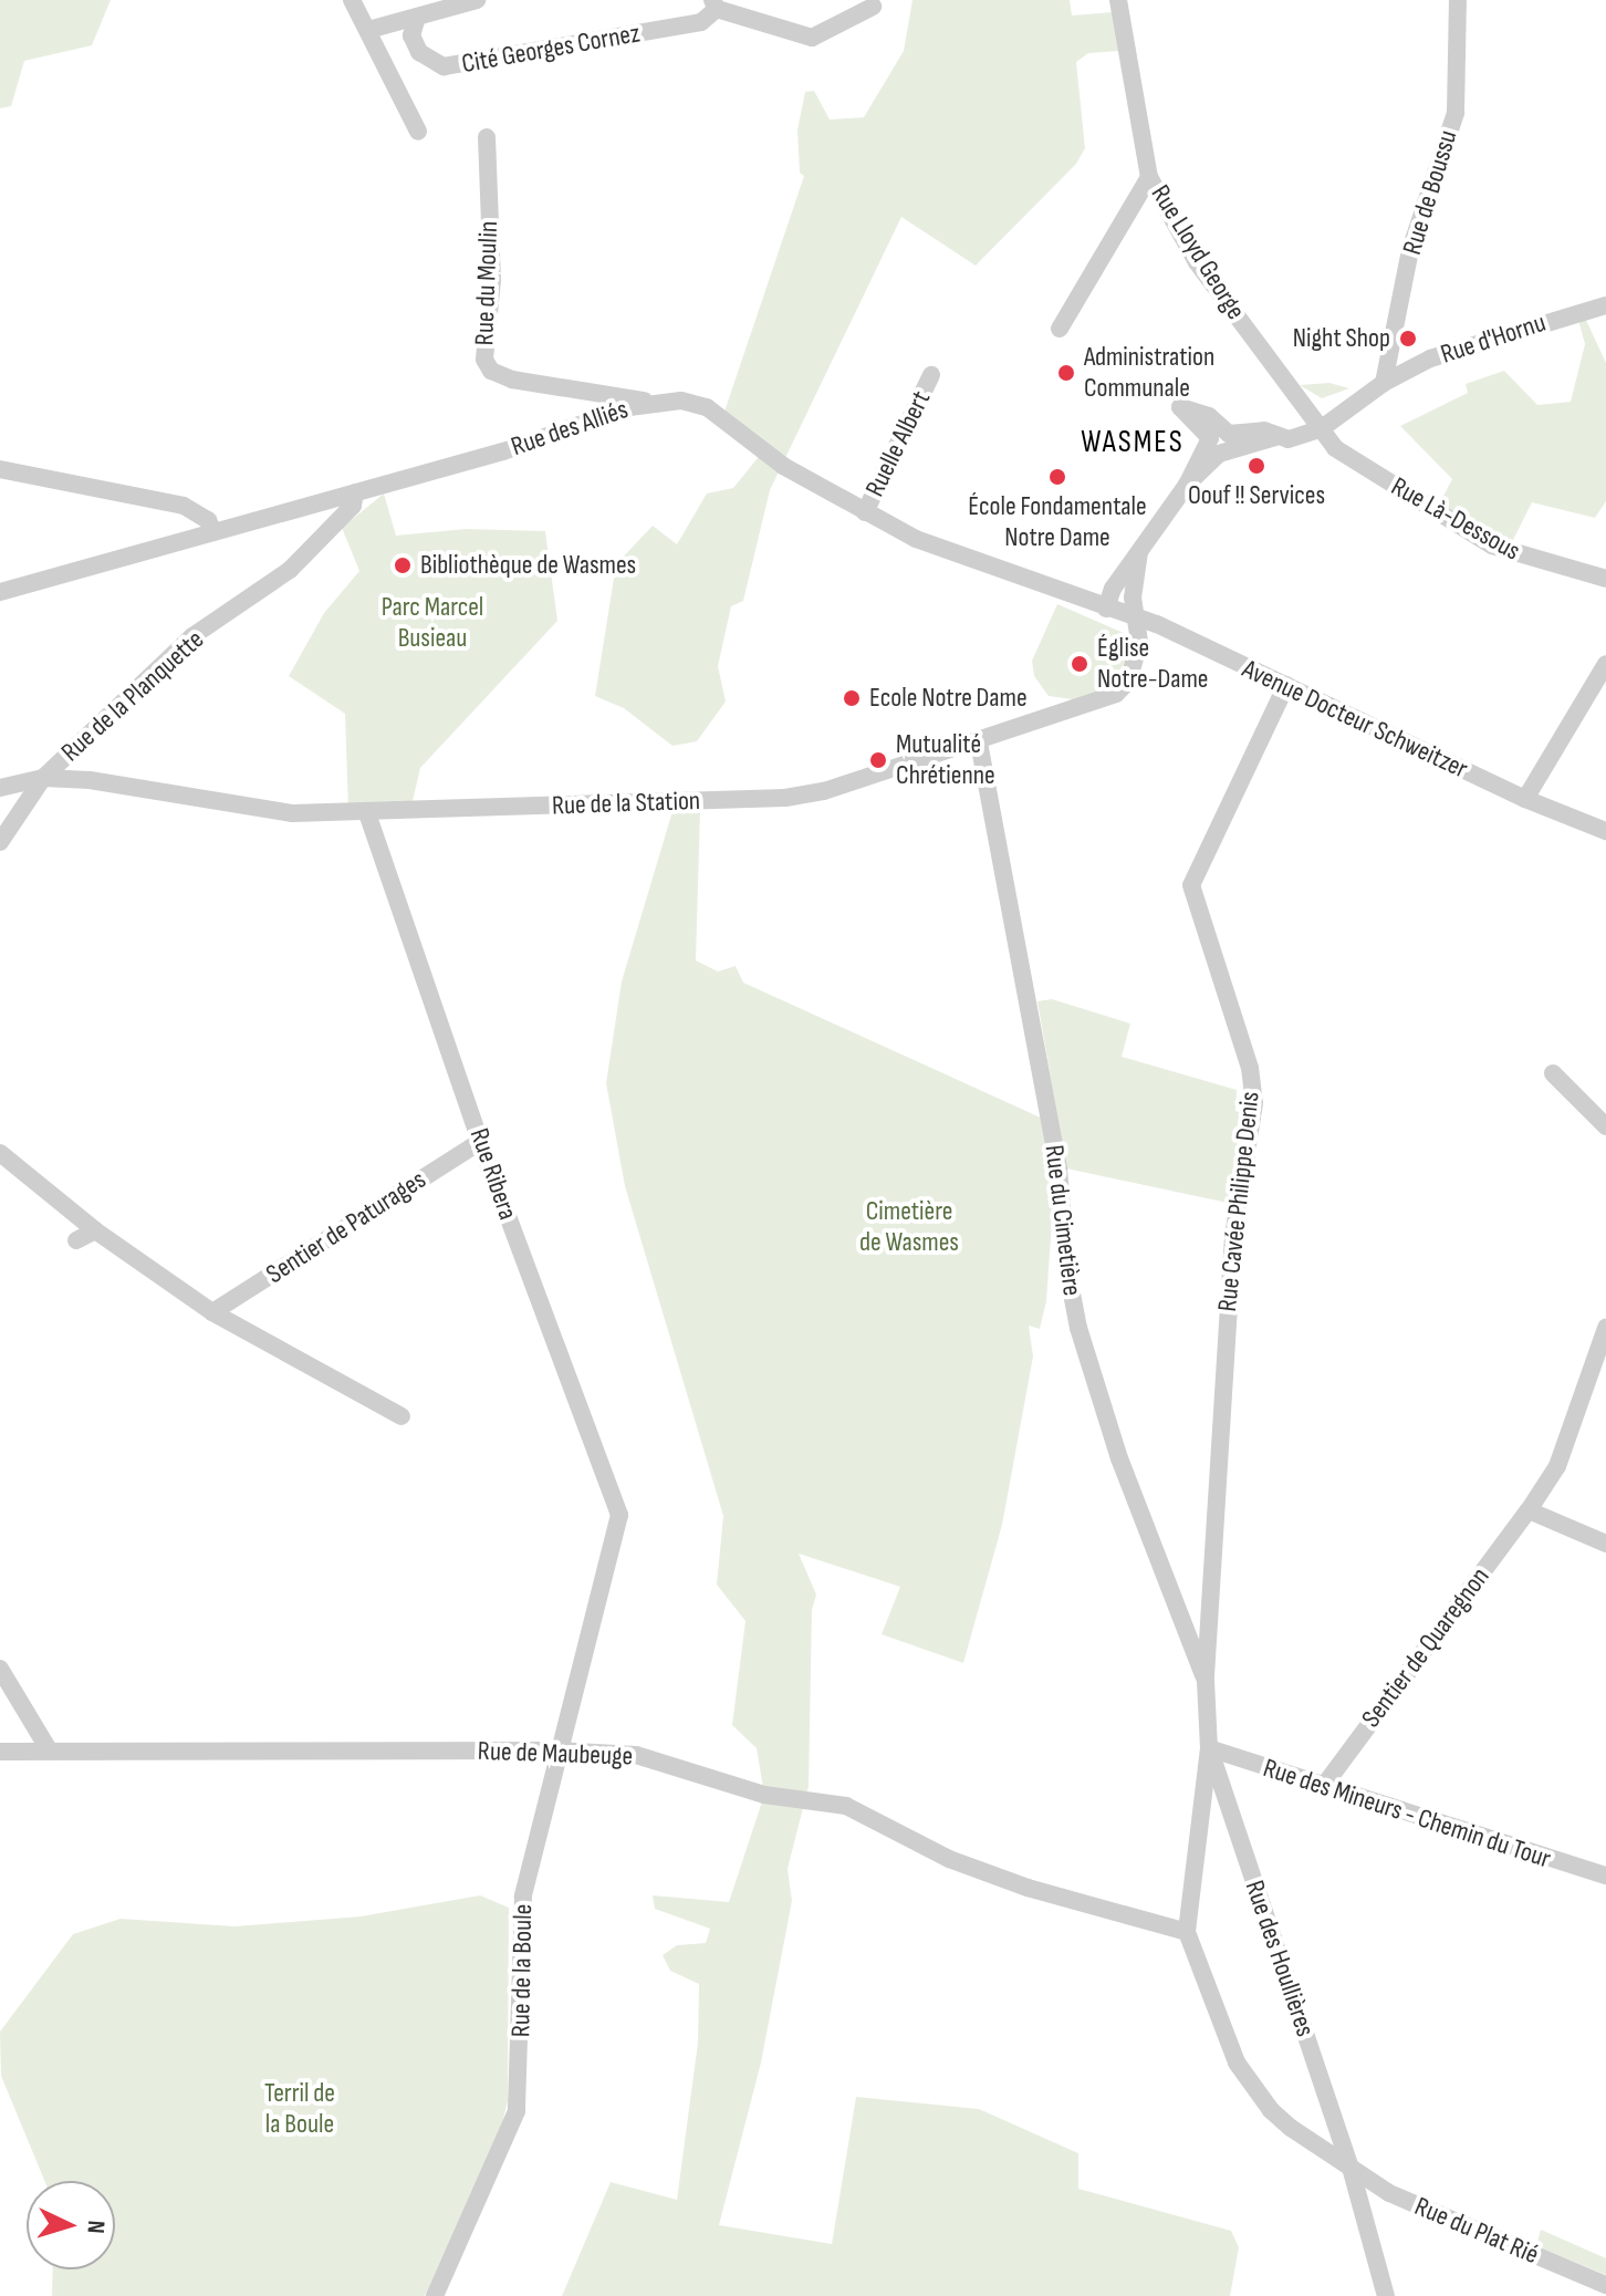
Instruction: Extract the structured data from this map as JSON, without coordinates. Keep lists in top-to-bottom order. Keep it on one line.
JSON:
{"streets":{"street":["Cité Georges Cornez","Rue de Boussu","Rue Lloyd George","Rue du Moulin","Rue d'Hornu","Rue des Alliés","Ruelle Albert","Rue Là-Dessous","Rue de la Planquette","Avenue Docteur Schweitzer","Rue de la Station","Rue Ribera","Rue Cavée Philippe Denis","Rue du Cimetière","Sentier de Paturages","Sentier de Quaregnon","Rue de Maubeuge","Rue des Mineurs - Chemin du Tour","Rue des Houllières","Rue de la Boule","Rue du Plat Rié"]},"crossings":[["Rue de Boussu","Rue d'Hornu"],["Rue Lloyd George","Rue d'Hornu"],["Rue Lloyd George","Rue Là-Dessous"],["Rue du Moulin","Rue des Alliés"],["Rue d'Hornu","Rue Là-Dessous"],["Rue des Alliés","Ruelle Albert"],["Rue des Alliés","Rue de la Planquette"],["Rue de la Planquette","Rue de la Station"],["Avenue Docteur Schweitzer","Rue de la Station"],["Avenue Docteur Schweitzer","Rue Cavée Philippe Denis"],["Rue de la Station","Rue Ribera"],["Rue de la Station","Rue du Cimetière"],["Rue Ribera","Sentier de Paturages"],["Rue Ribera","Rue de la Boule"],["Rue Cavée Philippe Denis","Rue du Cimetière"],["Rue Cavée Philippe Denis","Rue des Mineurs - Chemin du Tour"],["Rue Cavée Philippe Denis","Rue des Houllières"],["Sentier de Quaregnon","Rue des Mineurs - Chemin du Tour"],["Rue de Maubeuge","Rue de la Boule"],["Rue de Maubeuge","Rue du Plat Rié"],["Rue des Mineurs - Chemin du Tour","Rue des Houllières"],["Rue des Houllières","Rue du Plat Rié"]],"districts":["WASMES"],"parks":["Parc Marcel Busieau","Cimetière de Wasmes","Terril de la Boule"],"places":["Night Shop","Administration Communale","Oouf !! Services","École Fondamentale Notre Dame","Bibliothèque de Wasmes","Église Notre-Dame","Ecole Notre Dame","Mutualité Chrétienne"],"north":"right"}
